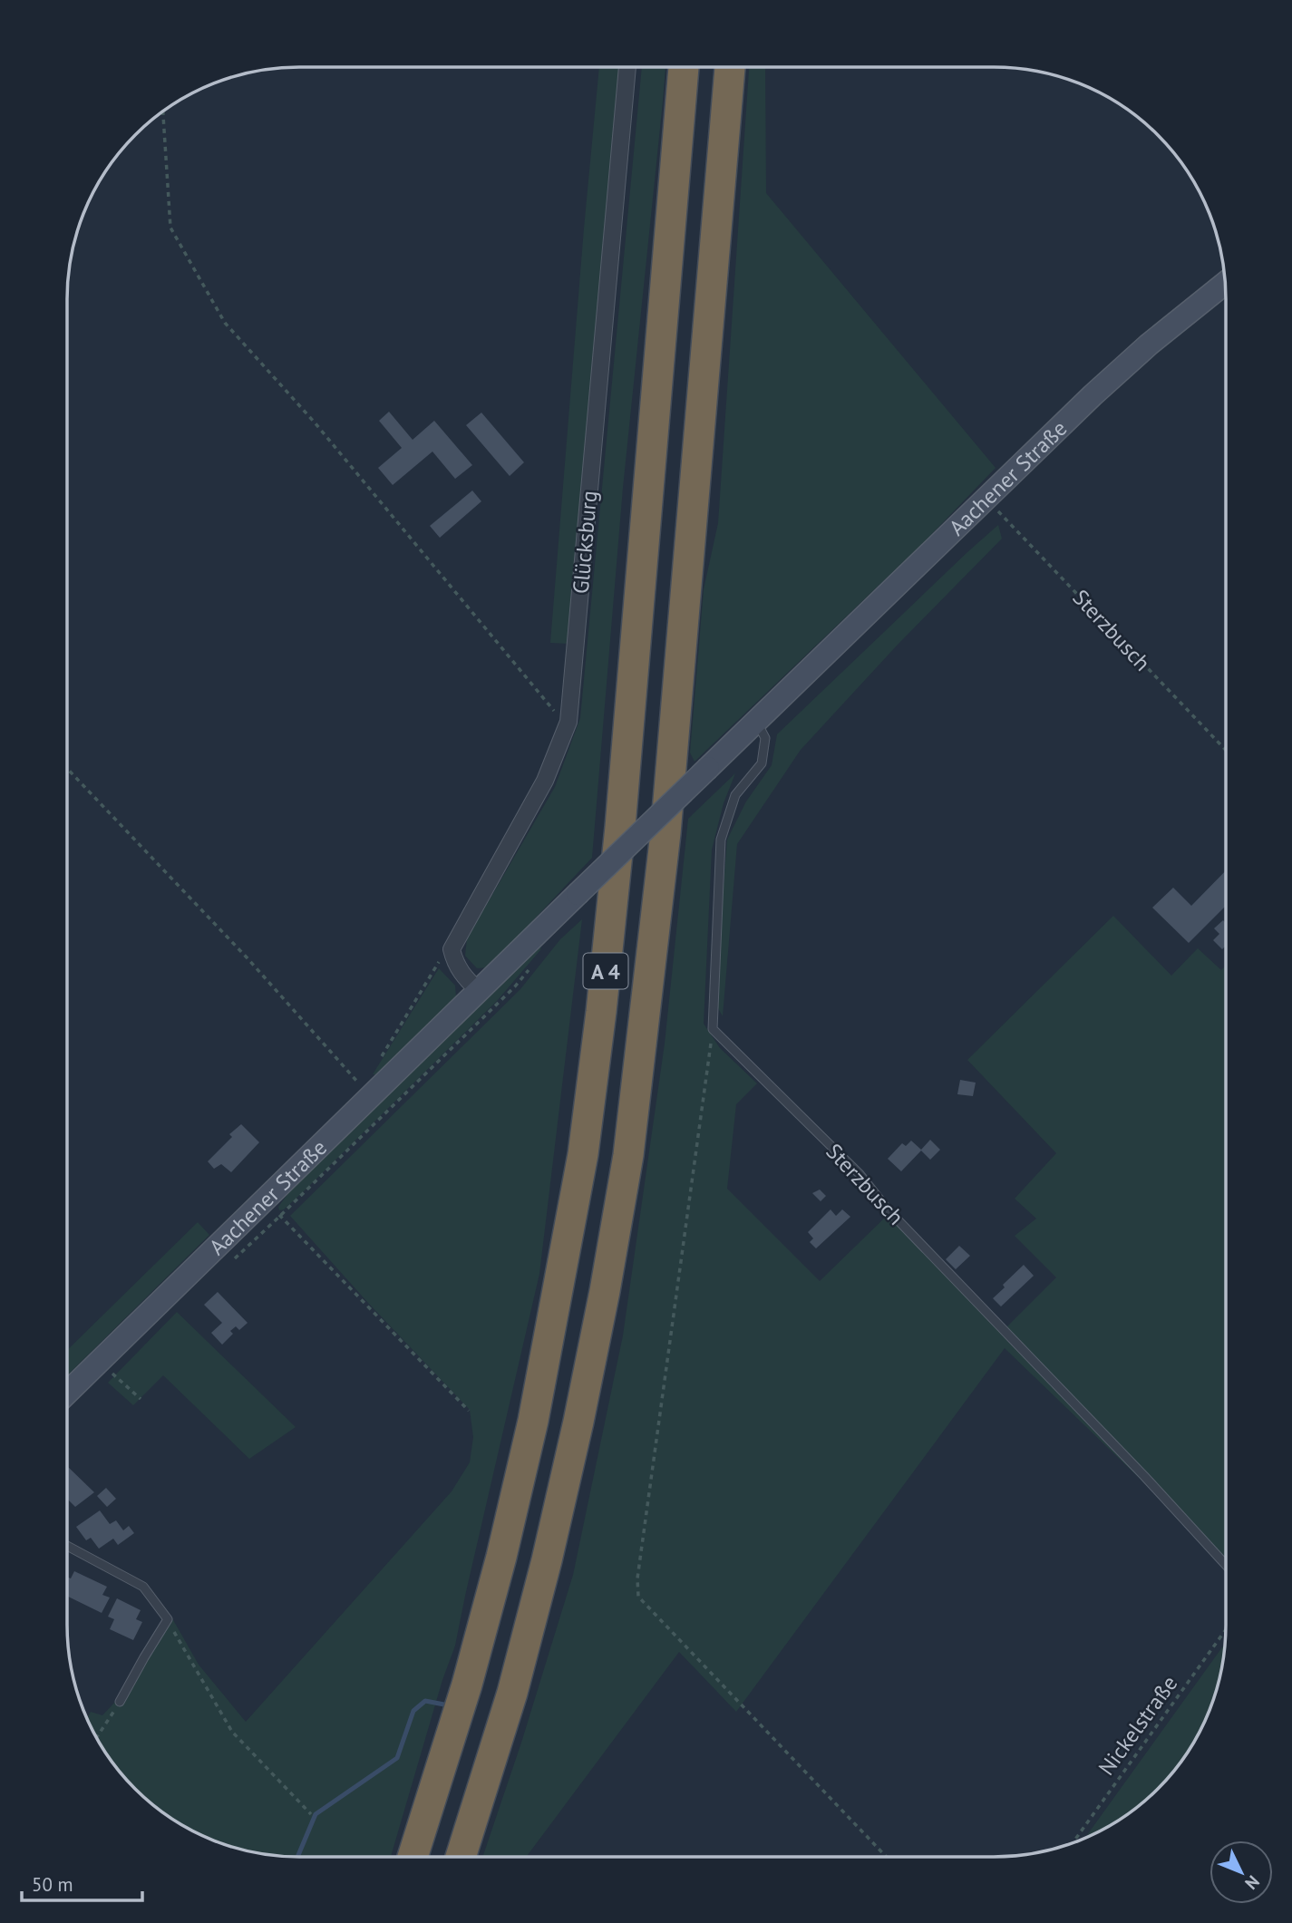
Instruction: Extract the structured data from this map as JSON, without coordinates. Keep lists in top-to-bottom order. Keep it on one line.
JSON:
{"streets":{"highway":["A 4"],"main road":["Aachener Straße"],"street":["Glücksburg"],"lane":["Sterzbusch"],"path":["Nickelstraße"]},"crossings":[["Aachener Straße","Sterzbusch"]],"scale_bar":"50 m","north":"bottom right"}
